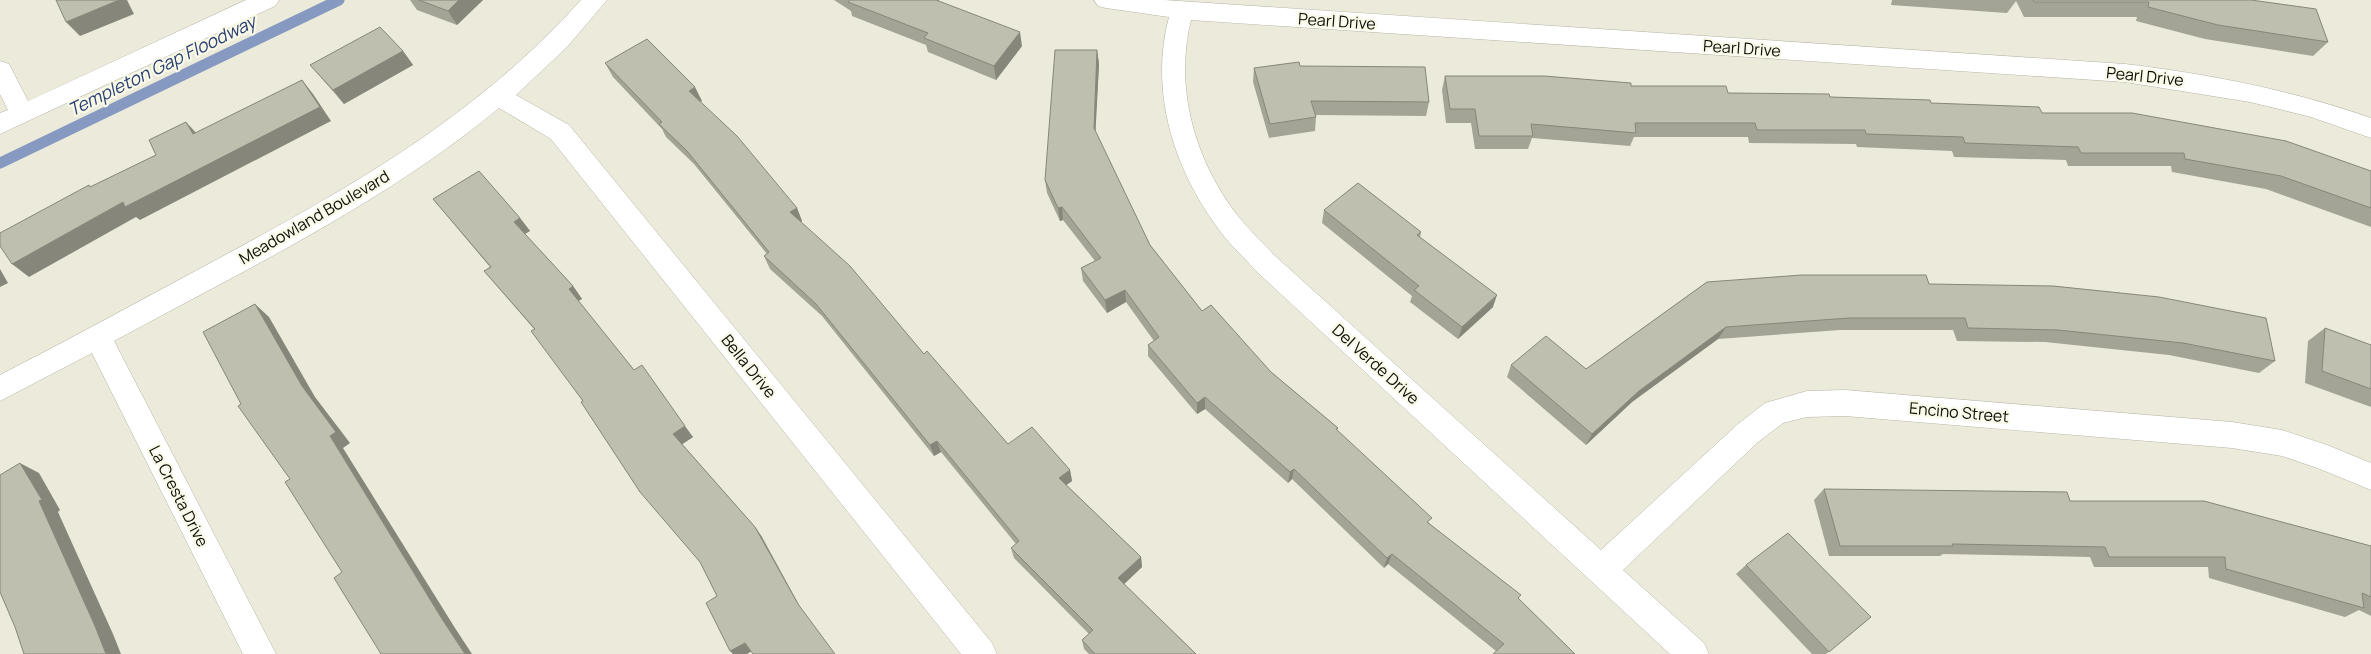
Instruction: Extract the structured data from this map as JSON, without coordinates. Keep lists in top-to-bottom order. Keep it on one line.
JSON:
{"streets":{"street":["Pearl Drive","Meadowland Boulevard","Del Verde Drive","Bella Drive","Encino Street","La Cresta Drive"]},"crossings":[["Pearl Drive","Del Verde Drive"],["Meadowland Boulevard","Bella Drive"],["Meadowland Boulevard","La Cresta Drive"],["Del Verde Drive","Encino Street"]],"water":["Templeton Gap Floodway"]}
